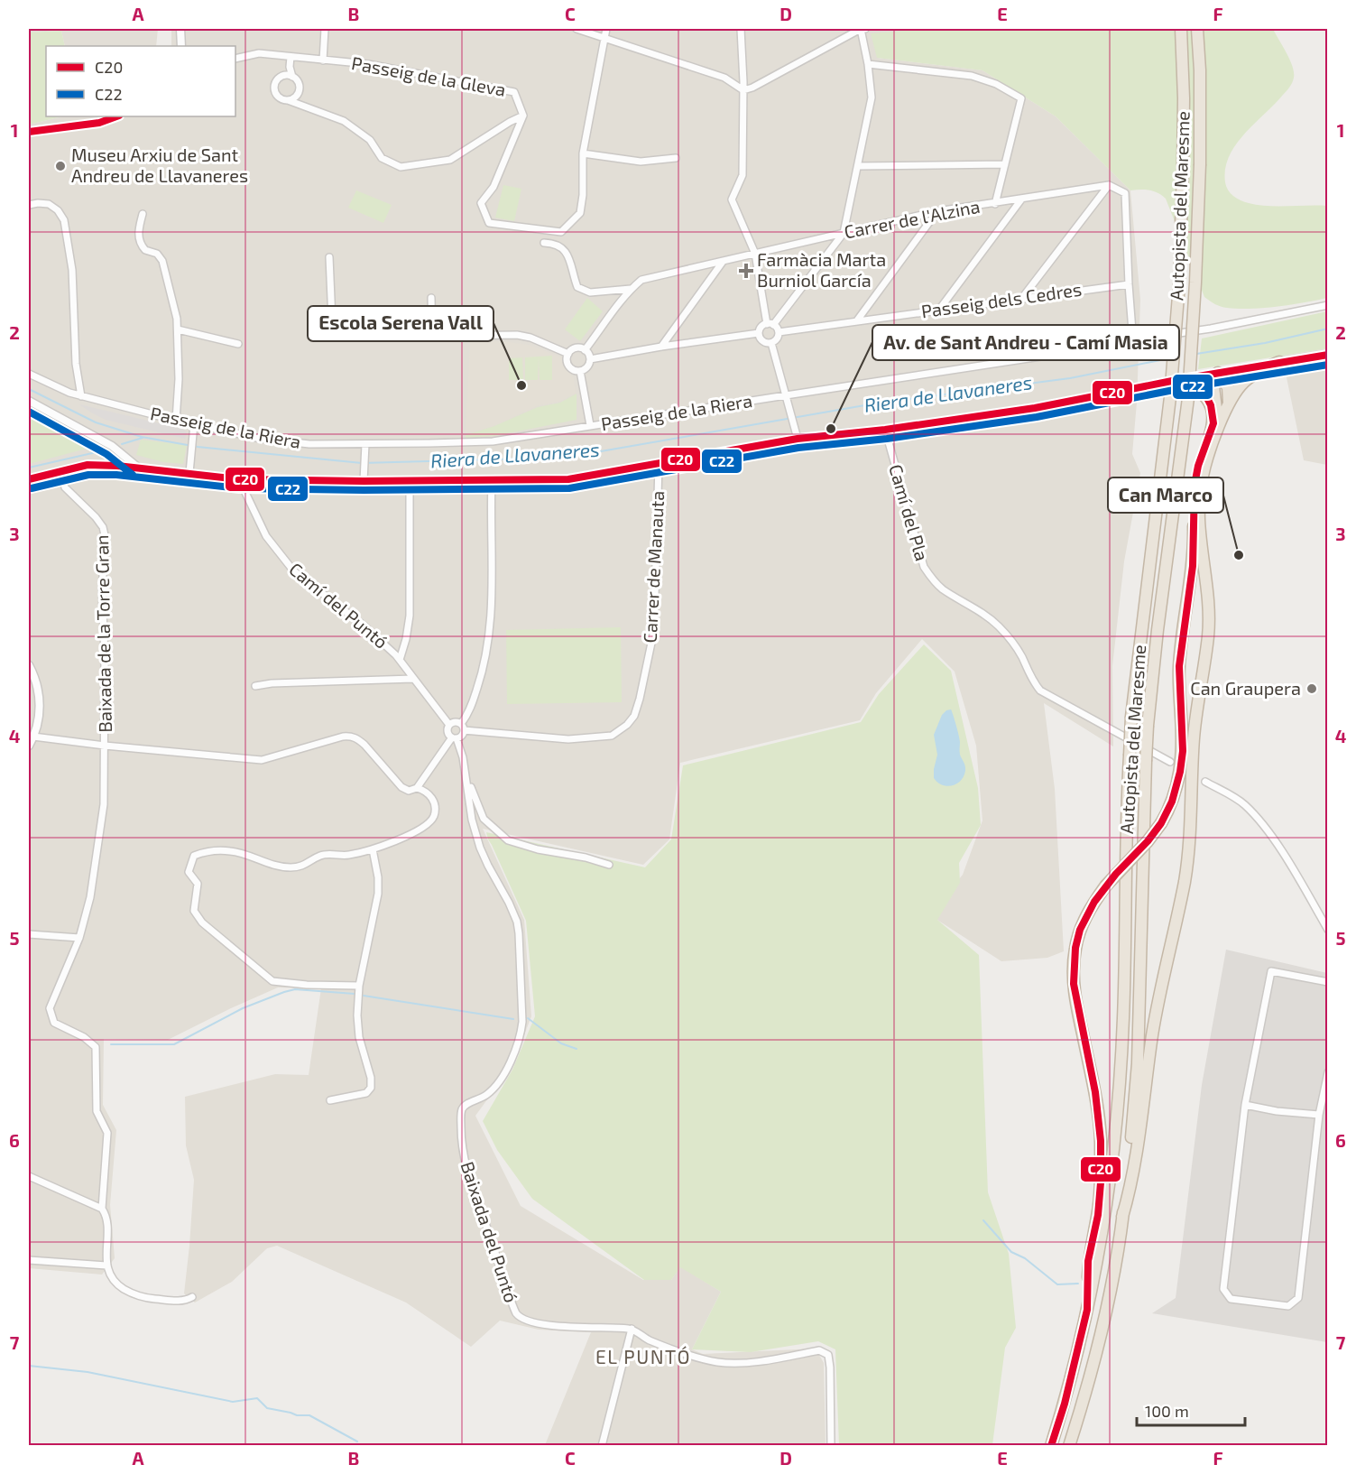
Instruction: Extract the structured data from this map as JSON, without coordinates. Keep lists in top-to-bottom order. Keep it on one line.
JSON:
{"streets":{"highway":["Autopista del Maresme"],"street":["Passeig de la Gleva","Carrer de l'Alzina","Passeig dels Cedres","Passeig de la Riera","Camí del Pla","Carrer de Manauta","Camí del Puntó","Baixada de la Torre Gran","Baixada del Puntó"]},"crossings":[["Carrer de Manauta","Camí del Puntó"],["Carrer de Manauta","Baixada del Puntó"],["Camí del Puntó","Baixada del Puntó"]],"districts":["EL PUNTÓ"],"water":["Riera de Llavaneres"],"places":{"other":["Museu Arxiu de Sant Andreu de Llavaneres","Escola Serena Vall","Av. de Sant Andreu - Camí Masia","Can Marco","Can Graupera"],"health":["Farmàcia Marta Burniol García"]},"lines":["transit line C20","transit line C22"],"legend":["C20","C22"],"scale_bar":"100 m","grid":{"columns":["A","B","C","D","E","F"],"rows":["1","2","3","4","5","6","7"]}}
